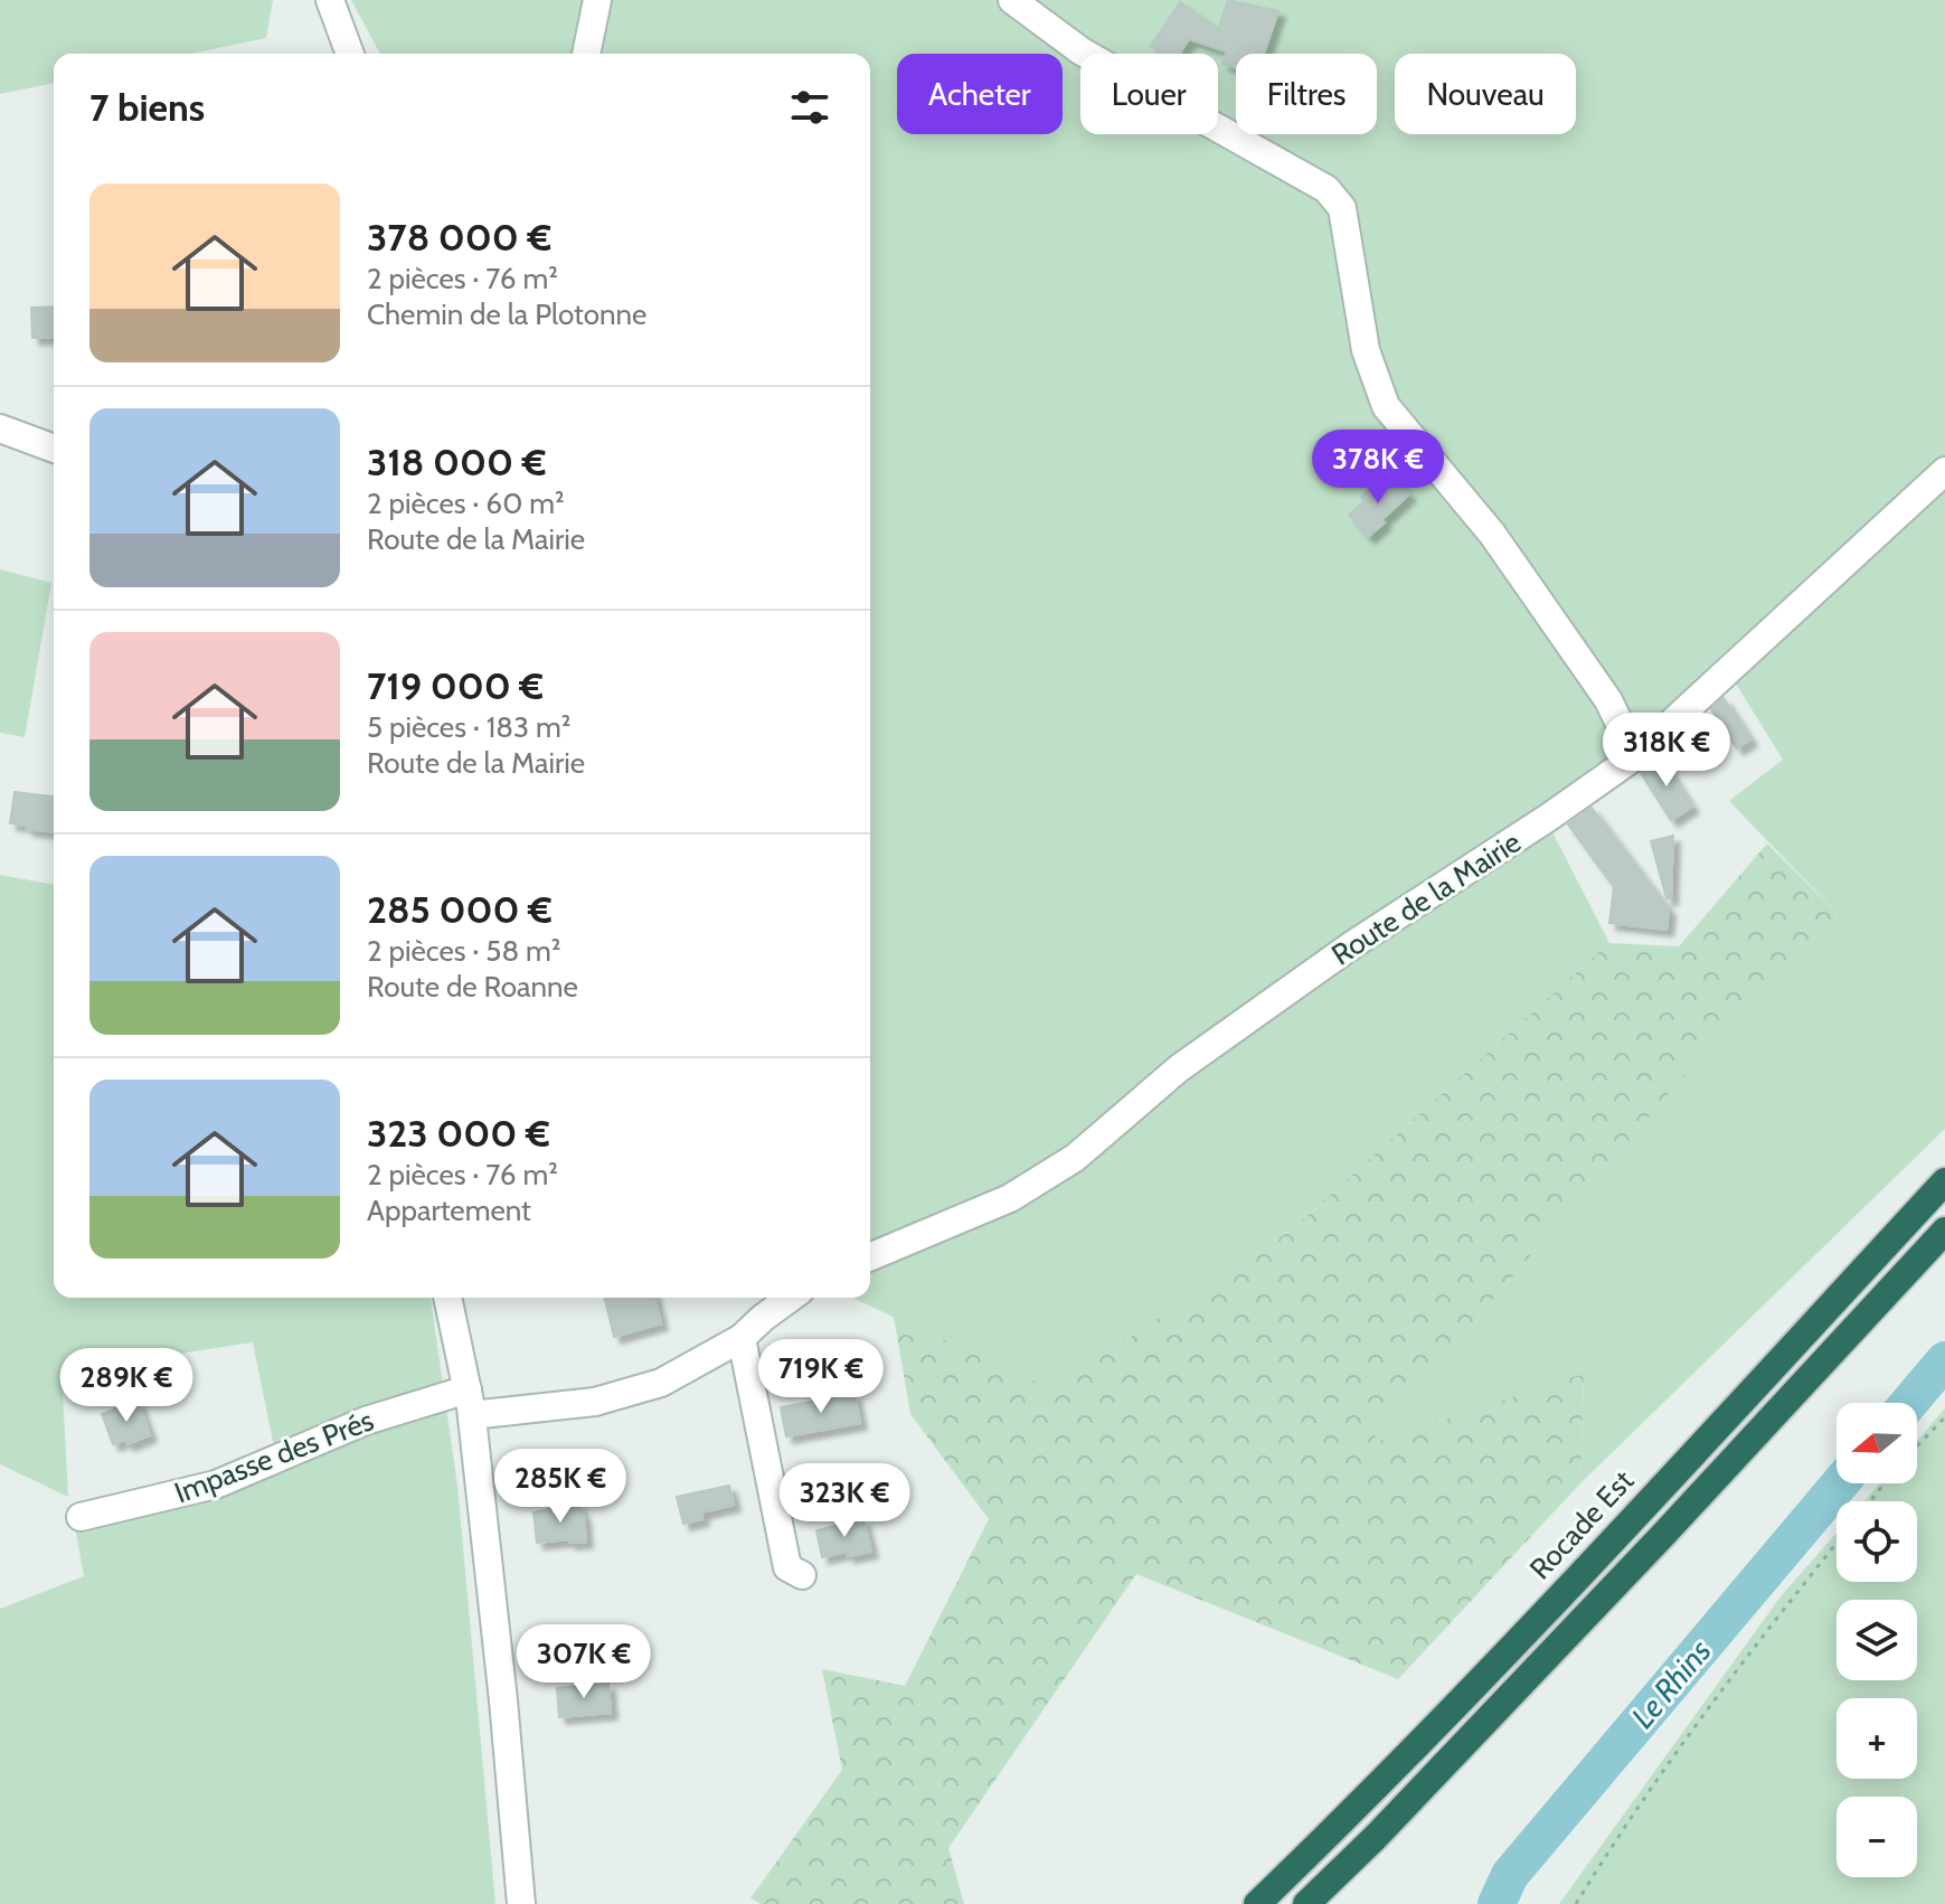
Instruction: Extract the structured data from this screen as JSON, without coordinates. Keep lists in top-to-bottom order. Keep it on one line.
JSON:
{"streets":{"highway":["Rocade Est"],"street":["Route de la Mairie","Impasse des Prés"]},"water":["Le Rhins"],"north":"left","page":{"chip":["Acheter","Louer","Filtres","Nouveau"],"heading":"7 biens","list":[{"name":"378 000 €","note":"2 pièces · 76 m² · Chemin de la Plotonne"},{"name":"318 000 €","note":"2 pièces · 60 m² · Route de la Mairie"},{"name":"719 000 €","note":"5 pièces · 183 m² · Route de la Mairie"},{"name":"285 000 €","note":"2 pièces · 58 m² · Route de Roanne"},{"name":"323 000 €","note":"2 pièces · 76 m² · Appartement"}],"price":["378K €","318K €","719K €","289K €","285K €","323K €","307K €"],"map_buttons":["+","−"]}}
